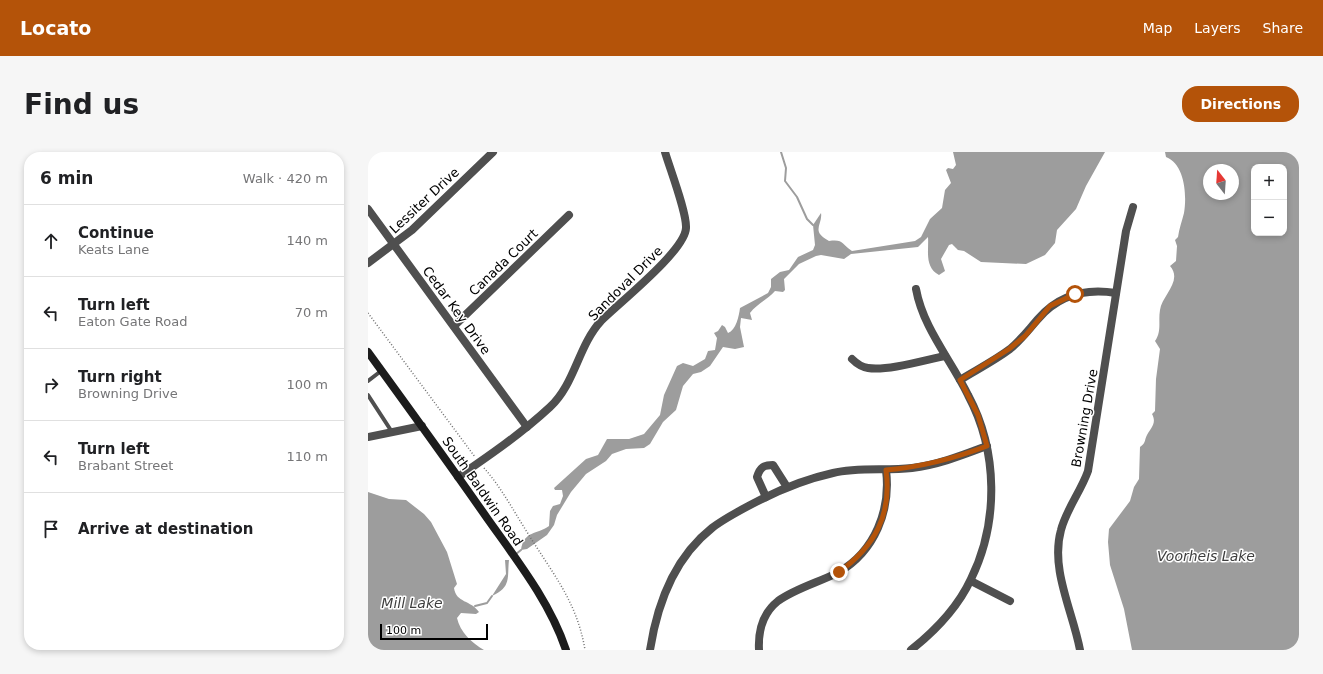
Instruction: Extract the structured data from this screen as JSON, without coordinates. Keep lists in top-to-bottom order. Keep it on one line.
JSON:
{"streets":{"main road":["South Baldwin Road"],"street":["Lessiter Drive","Canada Court","Sandoval Drive","Cedar Key Drive","Browning Drive"]},"crossings":[["Lessiter Drive","Cedar Key Drive"],["Canada Court","Cedar Key Drive"],["Sandoval Drive","Cedar Key Drive"],["Sandoval Drive","South Baldwin Road"]],"water":["Voorheis Lake","Mill Lake"],"scale_bar":"100 m","north":"top","page":{"header":"Locato","nav":["Map","Layers","Share"],"buttons":"Directions","title":"Find us","heading":["6 min","Walk · 420 m"],"map_buttons":["+","−"],"list":[["Continue","Keats Lane","140 m"],["Turn left","Eaton Gate Road","70 m"],["Turn right","Browning Drive","100 m"],["Turn left","Brabant Street","110 m"],"Arrive at destination"],"scale":"100 m"}}
